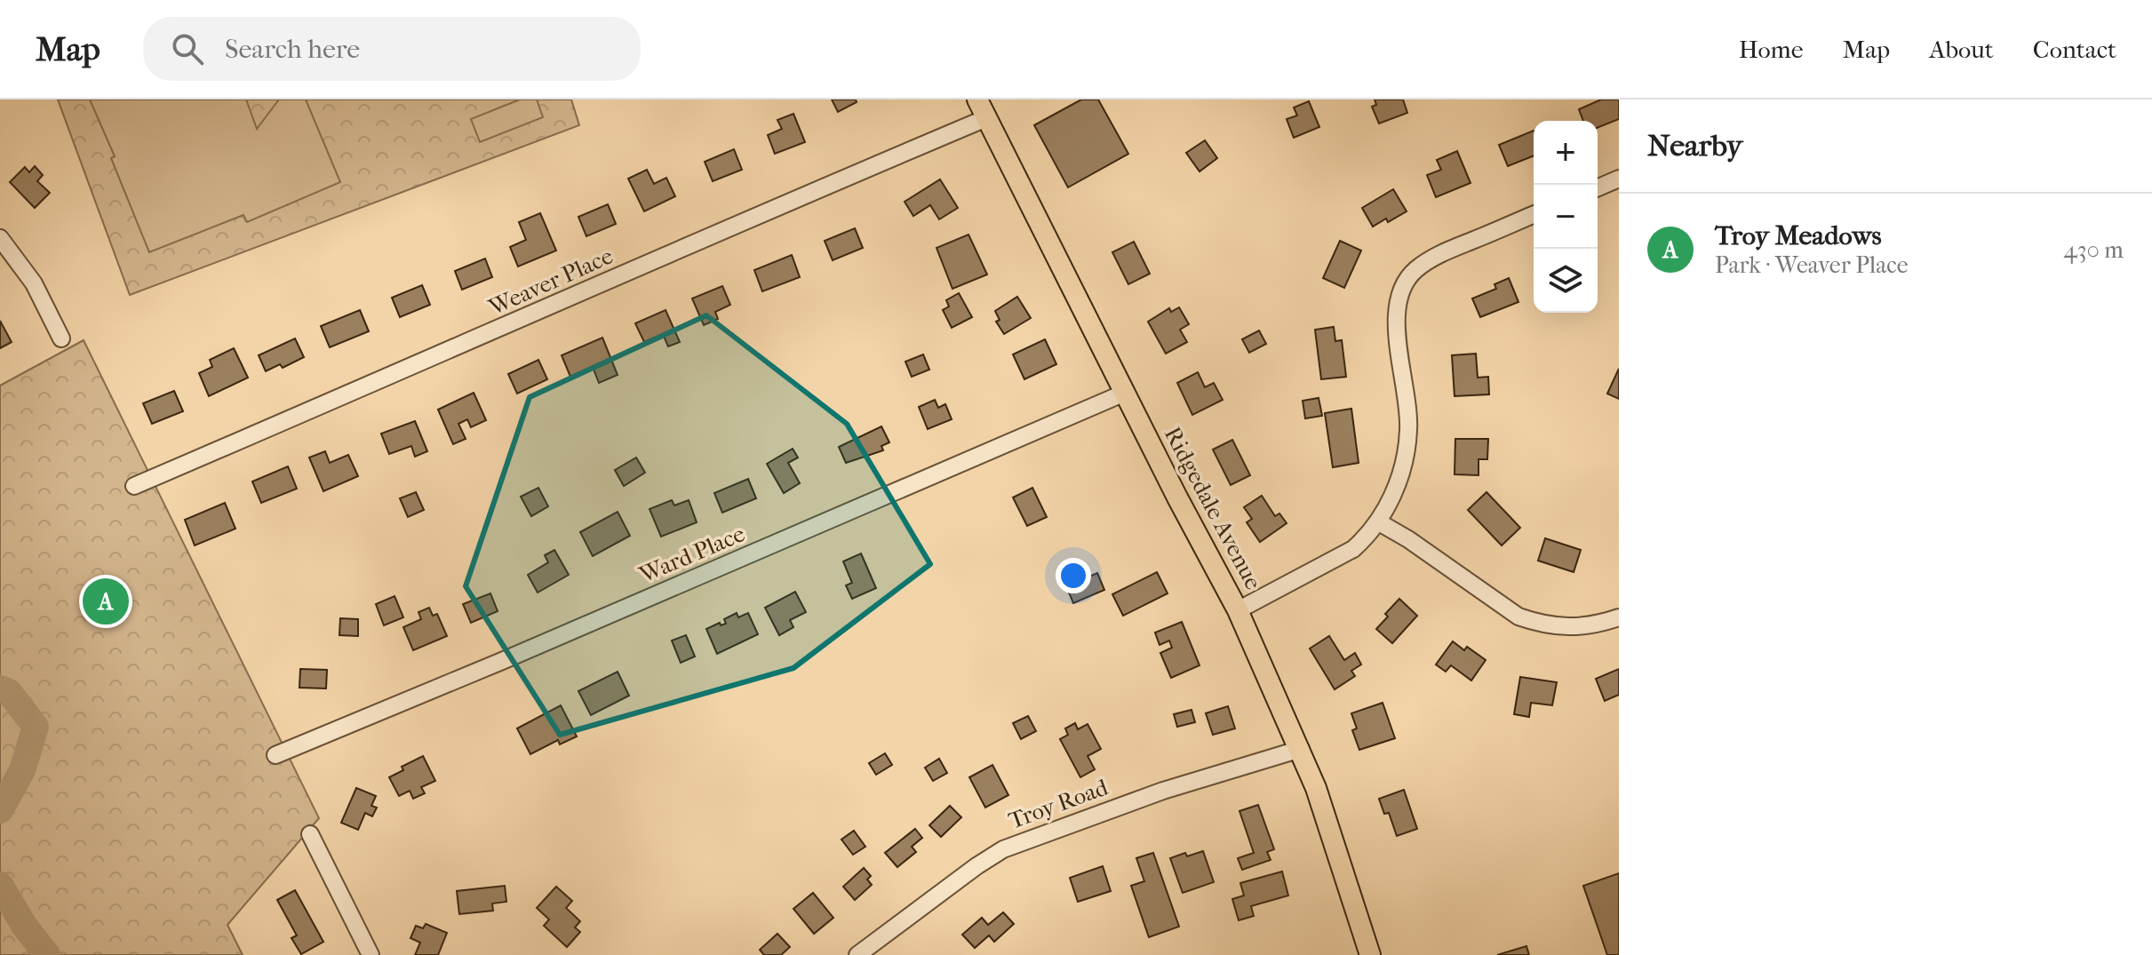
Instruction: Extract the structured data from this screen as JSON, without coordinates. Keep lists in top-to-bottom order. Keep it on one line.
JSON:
{"streets":{"main road":["Ridgedale Avenue"],"street":["Weaver Place","Ward Place","Troy Road"]},"crossings":[["Weaver Place","Ridgedale Avenue"],["Ridgedale Avenue","Ward Place"],["Ridgedale Avenue","Troy Road"]],"page":{"header":"Map","search":"Search here","nav":["Home","Map","About","Contact"],"heading":"Nearby","map_buttons":["+","−"],"list":[{"mark":"A","name":"Troy Meadows","note":"Park · Weaver Place","value":"430 m"}],"pins":"A"}}
